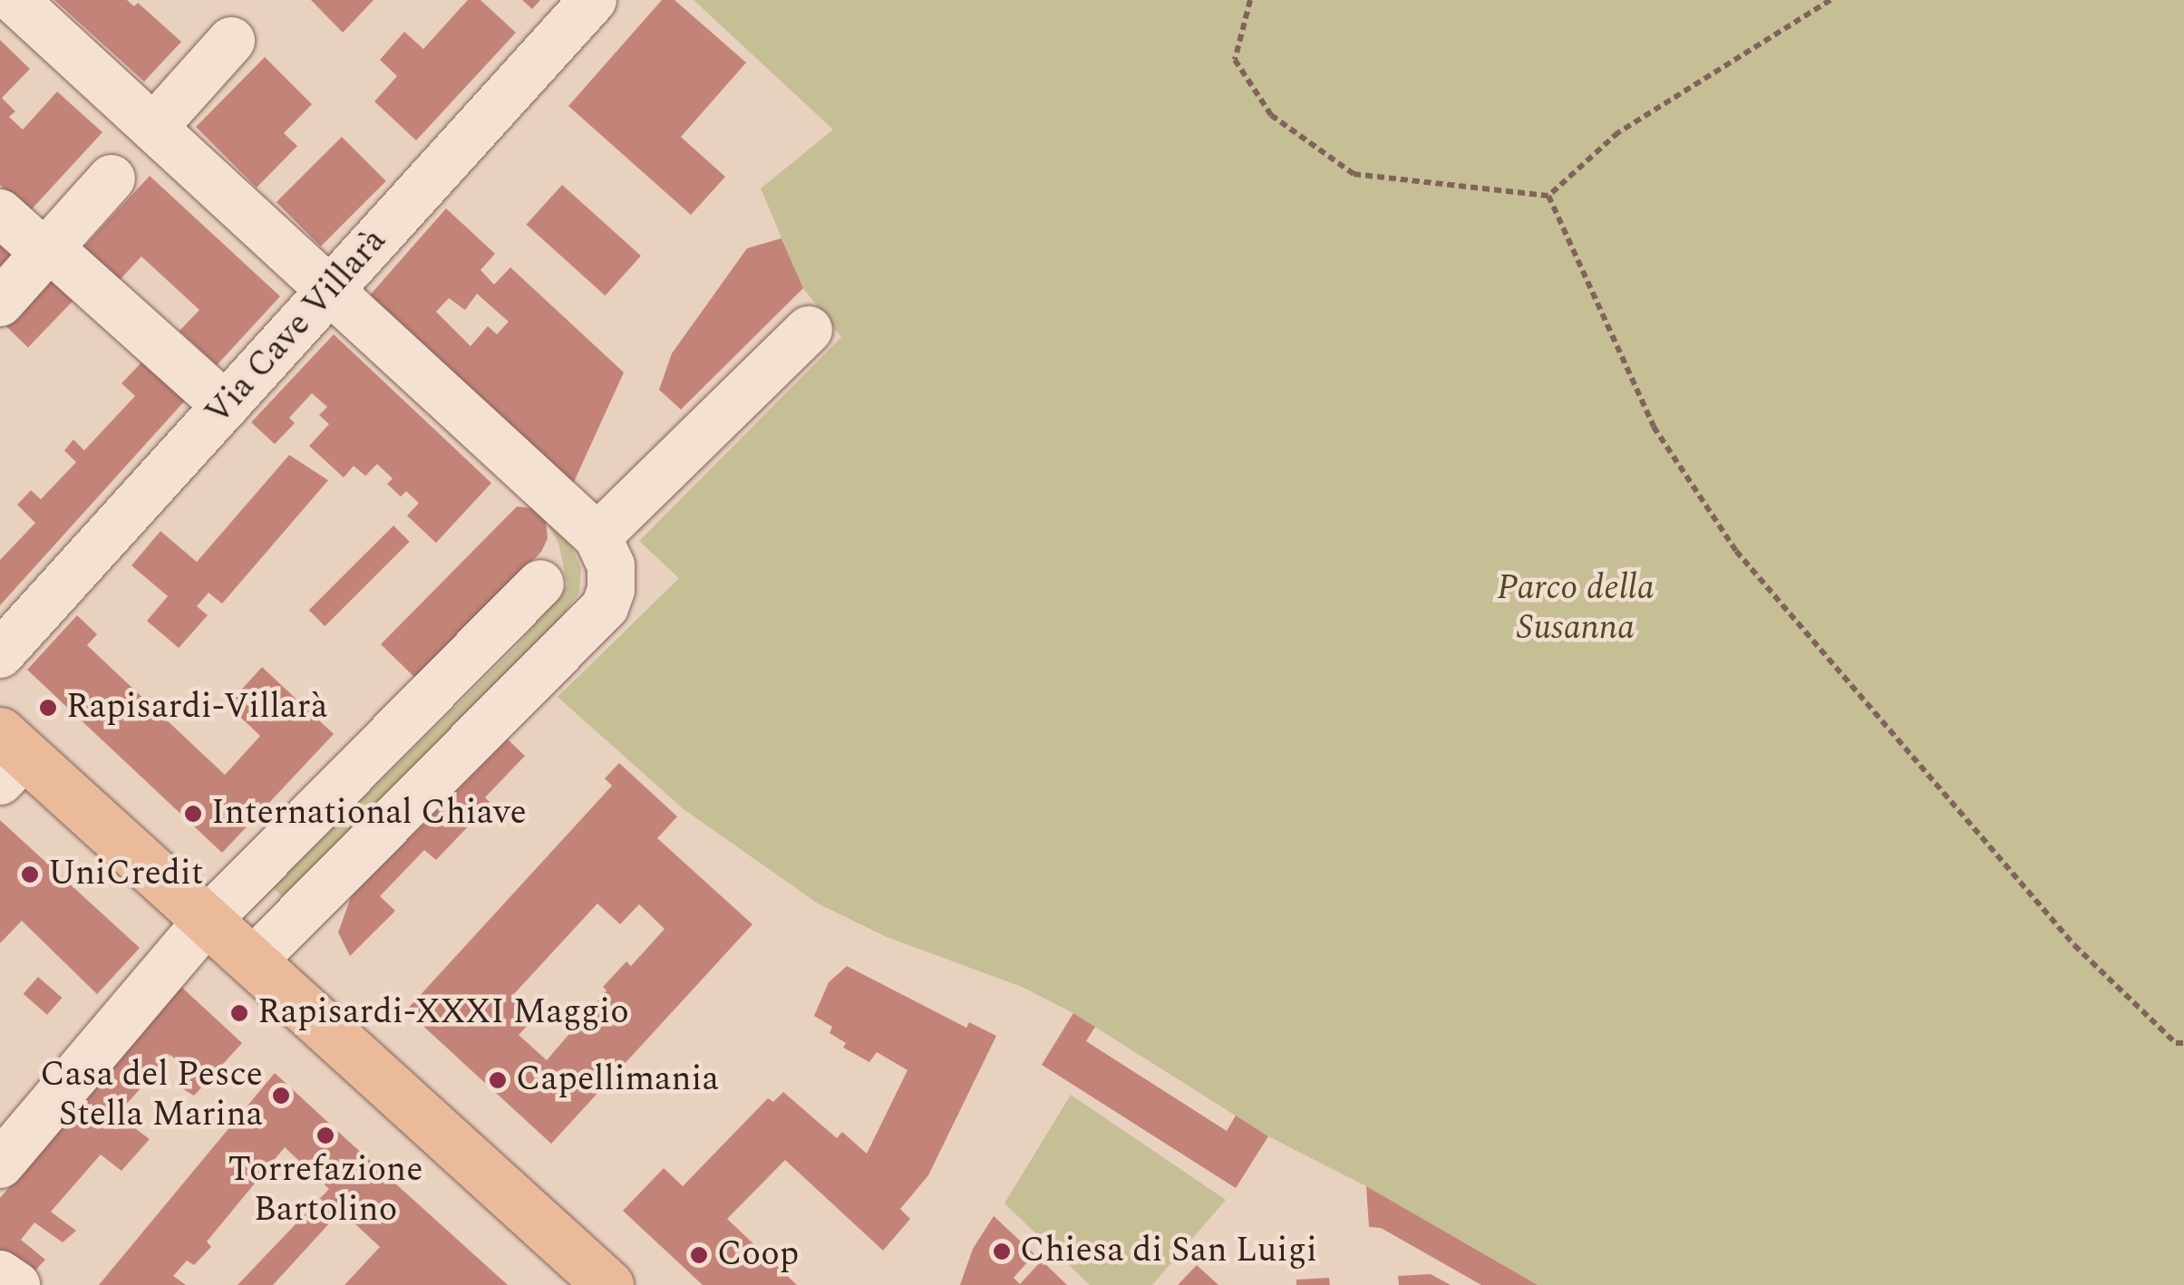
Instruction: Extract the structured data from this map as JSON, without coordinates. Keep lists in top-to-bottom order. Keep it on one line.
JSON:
{"streets":{"street":["Via Cave Villarà"]},"parks":["Parco della Susanna"],"places":["Rapisardi-Villarà","International Chiave","UniCredit","Rapisardi-XXXI Maggio","Capellimania","Casa del Pesce Stella Marina","Torrefazione Bartolino","Chiesa di San Luigi","Coop"]}
